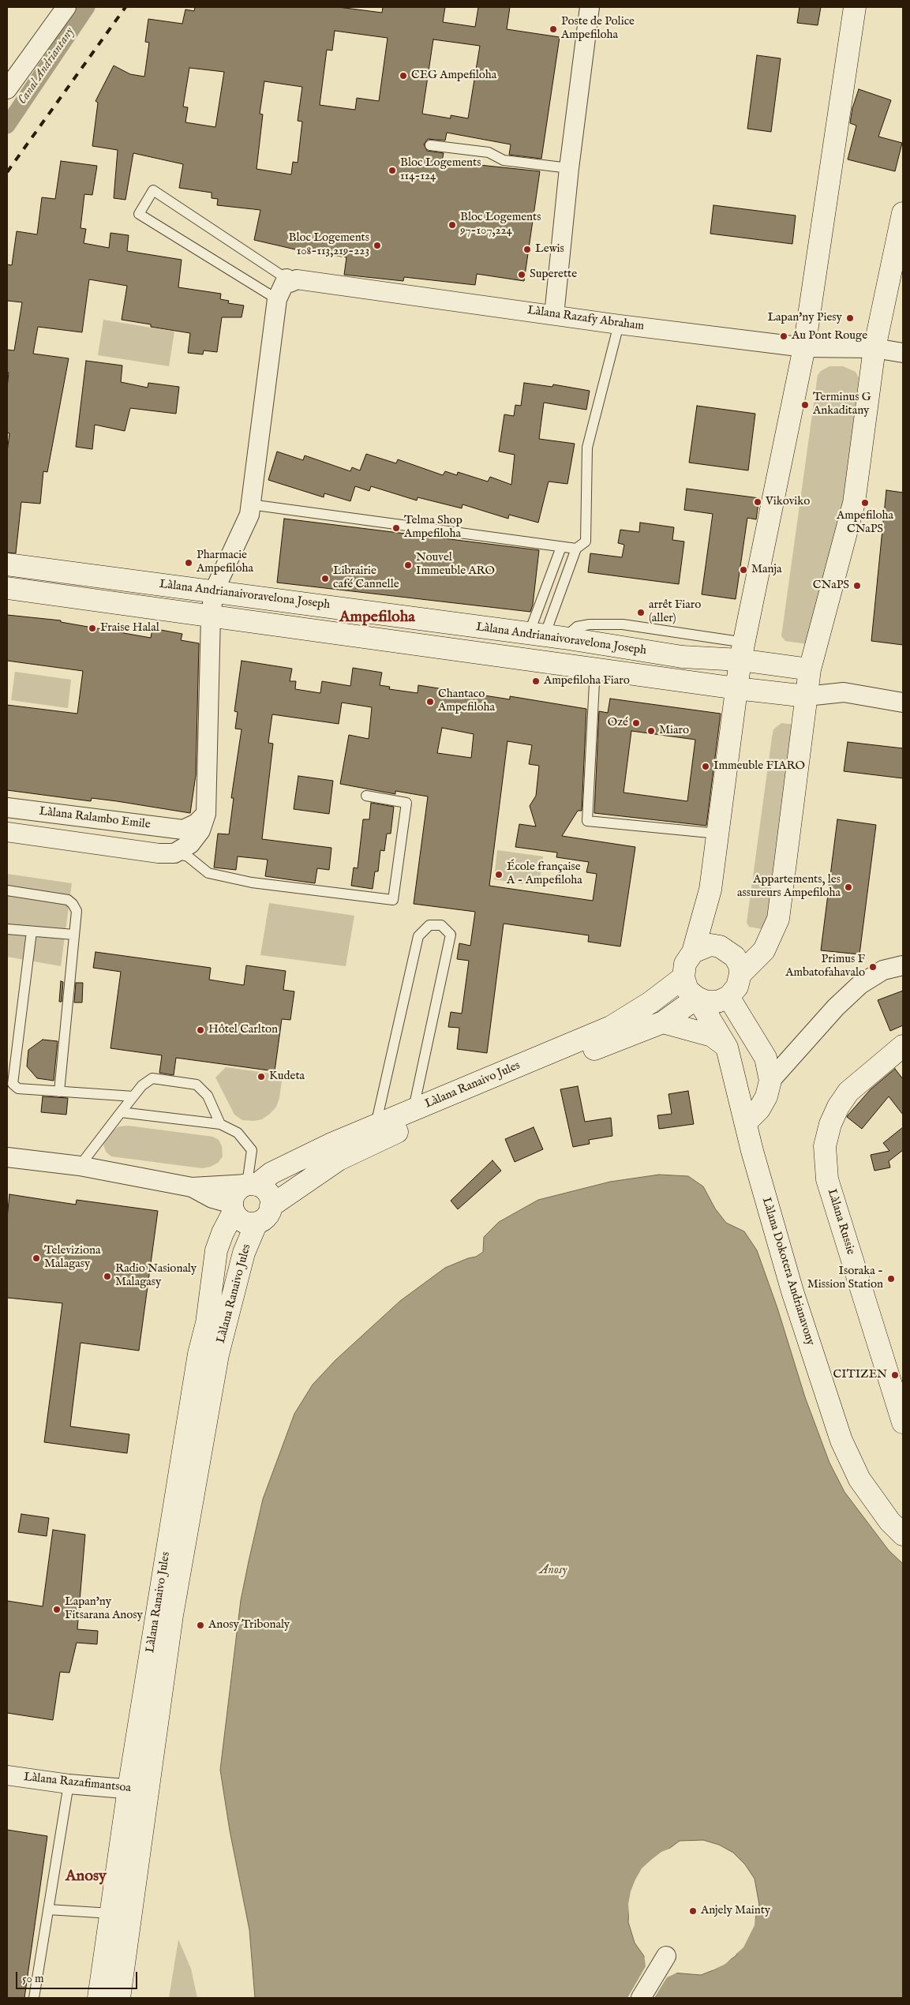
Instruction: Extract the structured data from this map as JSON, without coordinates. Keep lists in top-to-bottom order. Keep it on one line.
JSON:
{"streets":{"main road":["Làlana Andrianaivoravelona Joseph","Làlana Ranaivo Jules","Làlana Russie","Làlana Dokotera Andrianavony"],"street":["Làlana Razafy Abraham","Làlana Ralambo Emile","Làlana Razafimantsoa"]},"crossings":[["Làlana Ranaivo Jules","Làlana Dokotera Andrianavony"],["Làlana Ranaivo Jules","Làlana Razafimantsoa"]],"districts":["Ampefiloha","Anosy"],"water":["Canal Andriantany","Anosy"],"places":["Poste de Police Ampefiloha","CEG Ampefiloha","Bloc Logements 114-124","Bloc Logements 97-107,224","Bloc Logements 108-113,219-223","Lewis","Superette","Lapan'ny Piesy","Au Pont Rouge","Terminus G Ankaditany","Vikoviko","Ampefiloha CNaPS","Telma Shop Ampefiloha","Pharmacie Ampefiloha","Nouvel Immeuble ARO","Manja","Librairie café Cannelle","CNaPS","arrêt Fiaro (aller)","Fraise Halal","Ampefiloha Fiaro","Chantaco Ampefiloha","Ozé","Miaro","Immeuble FIARO","École française A - Ampefiloha","Appartements, les assureurs Ampefiloha","Primus F Ambatofahavalo","Hôtel Carlton","Kudeta","Televiziona Malagasy","Radio Nasionaly Malagasy","Isoraka - Mission Station","CITIZEN","Lapan'ny Fitsarana Anosy","Anosy Tribonaly","Anjely Mainty"],"scale_bar":"50 m"}
